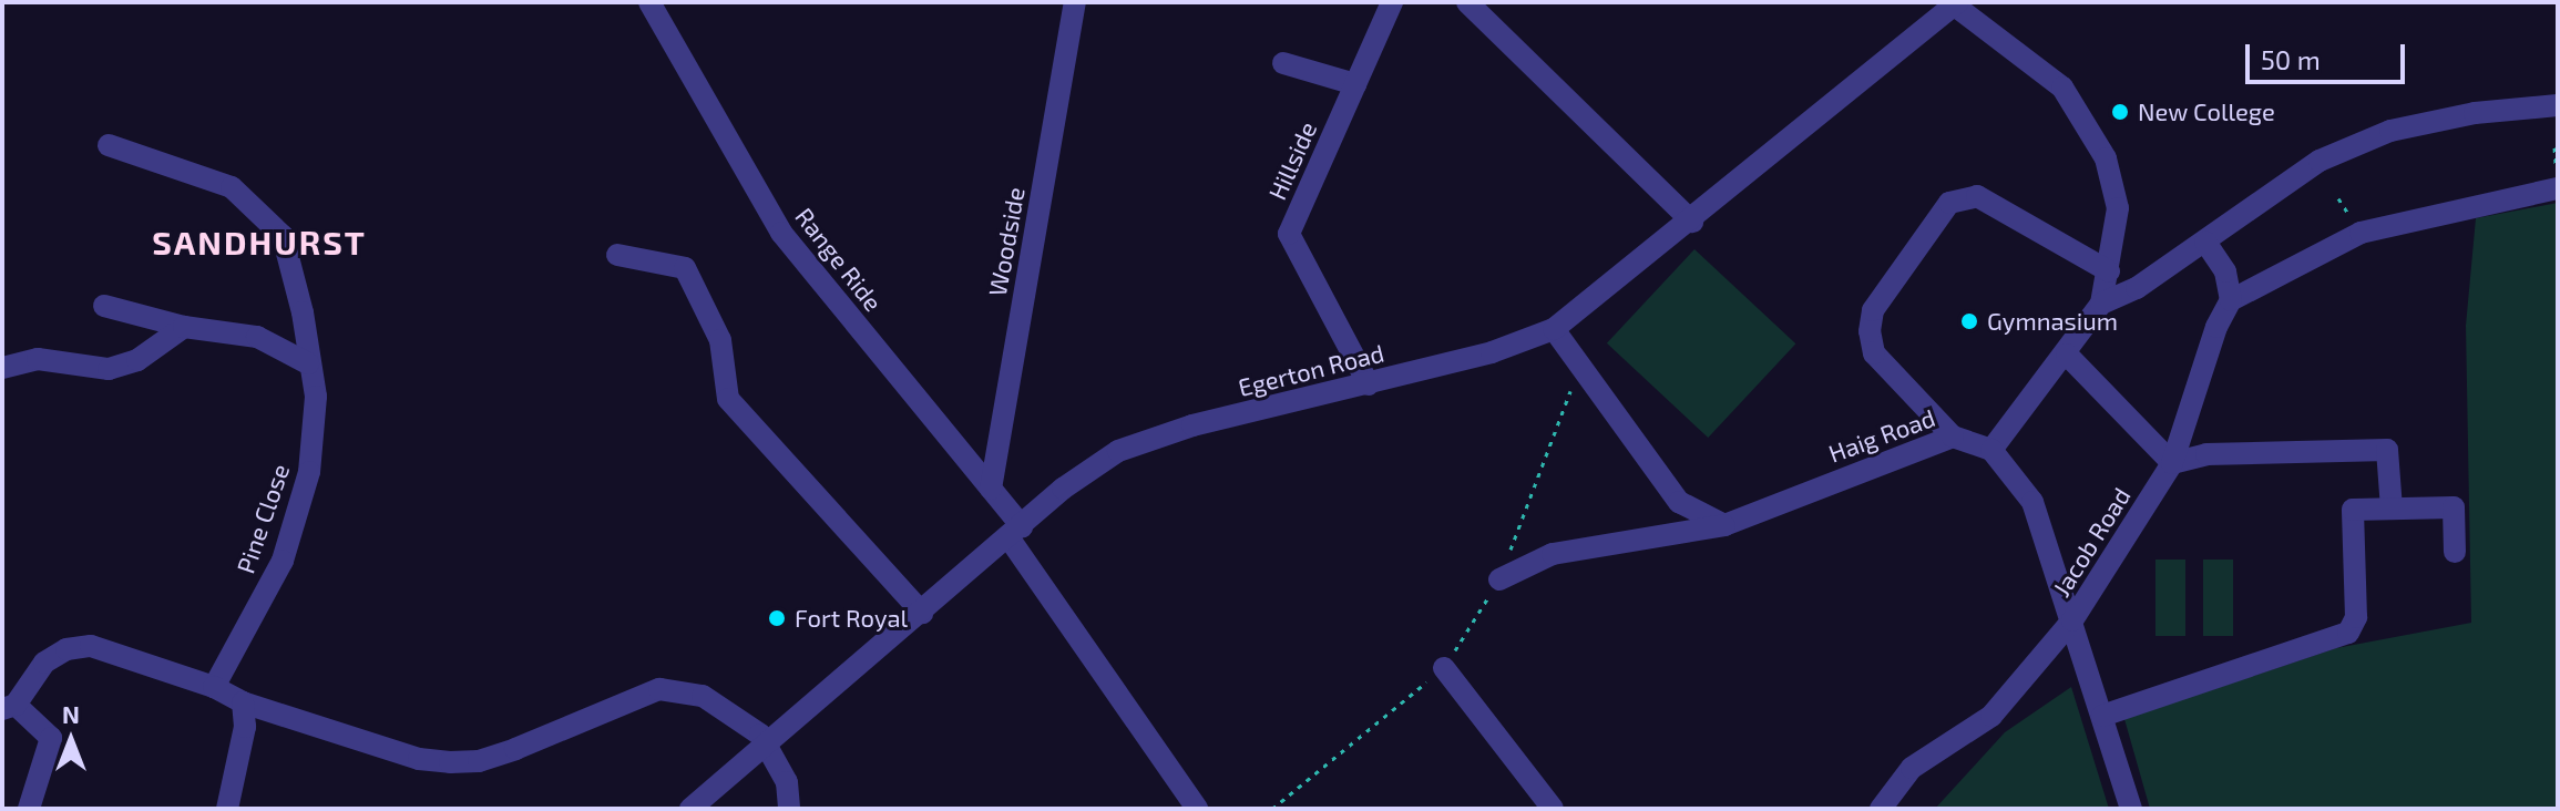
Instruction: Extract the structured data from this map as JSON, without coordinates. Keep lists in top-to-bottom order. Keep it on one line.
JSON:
{"streets":{"street":["Hillside","Woodside","Range Ride","Egerton Road","Haig Road","Pine Close","Jacob Road"]},"crossings":[["Hillside","Egerton Road"],["Woodside","Range Ride"],["Range Ride","Egerton Road"]],"districts":["SANDHURST"],"places":["New College","Gymnasium","Fort Royal"],"scale_bar":"50 m","north":"top"}
